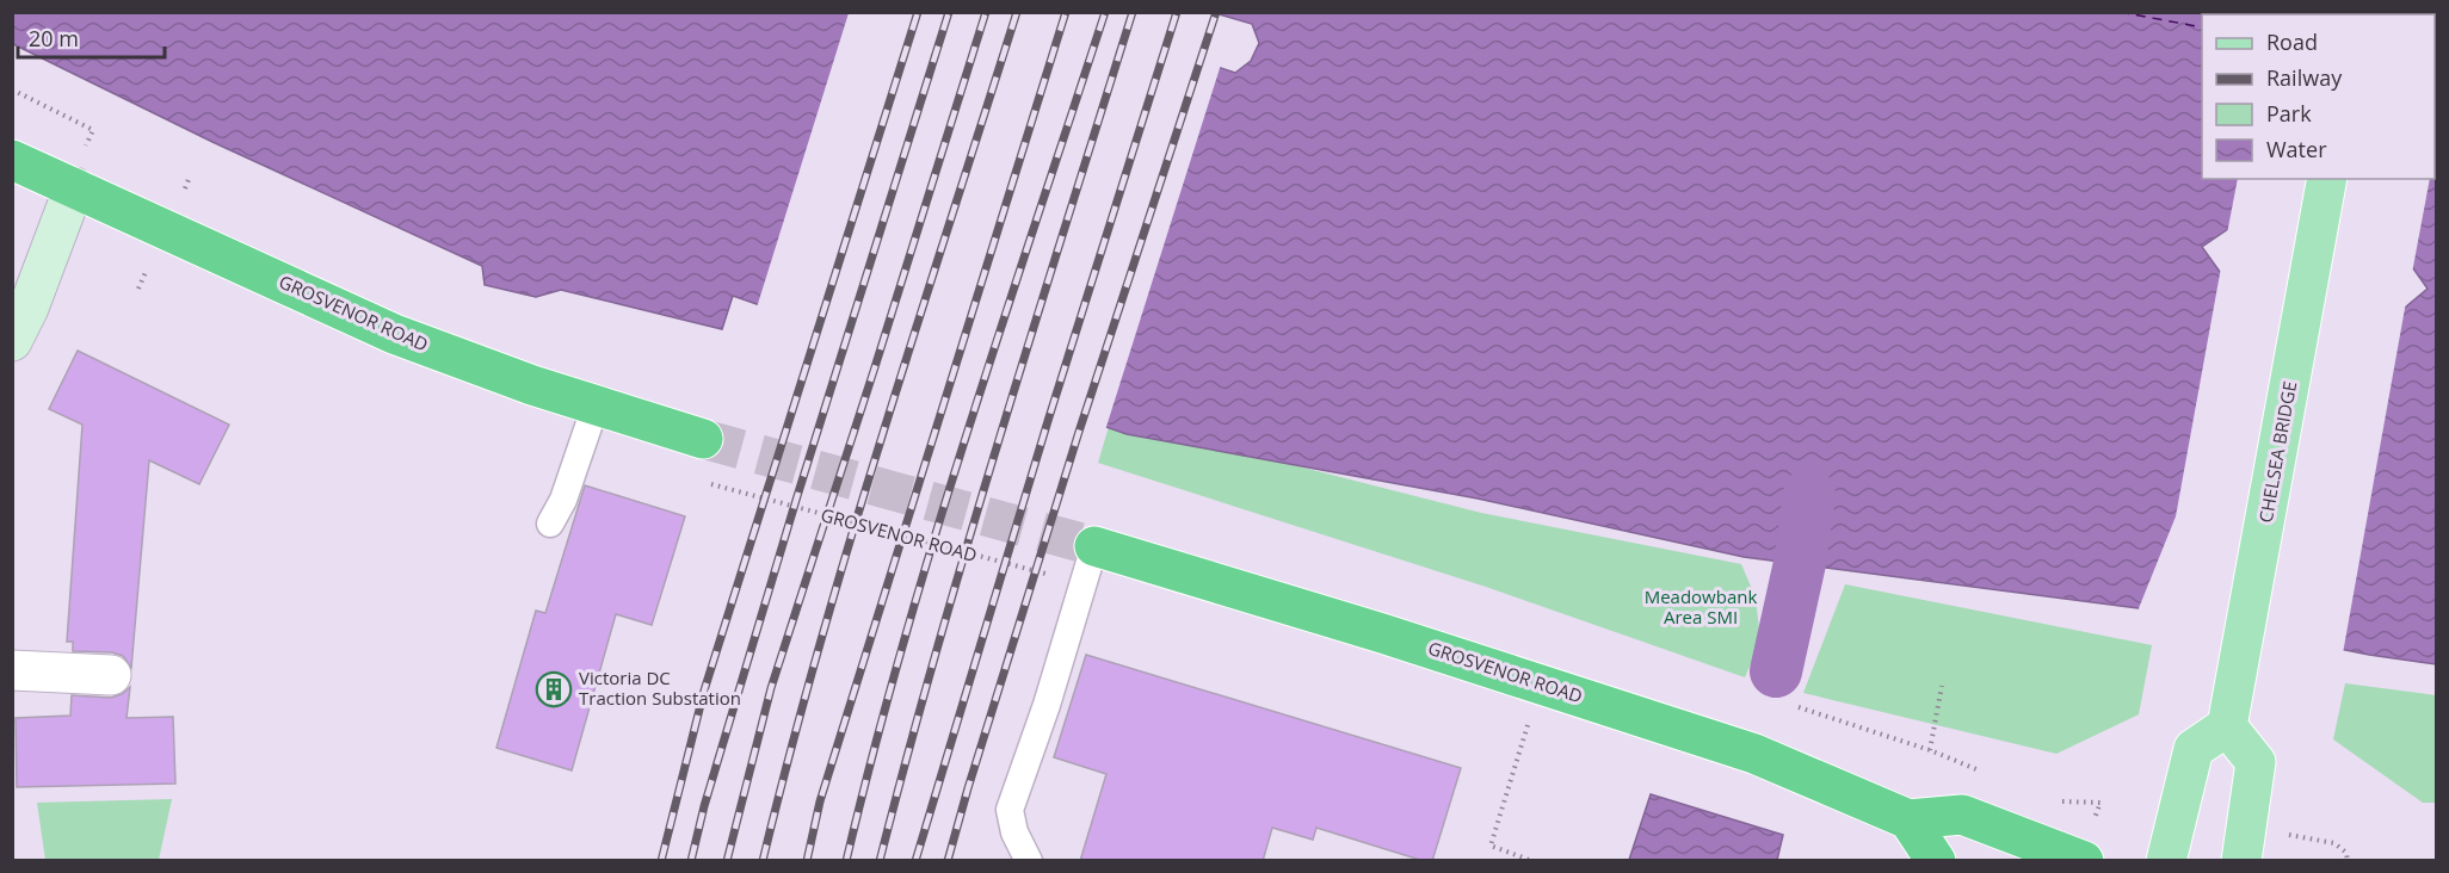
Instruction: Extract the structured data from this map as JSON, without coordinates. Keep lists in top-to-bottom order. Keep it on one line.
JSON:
{"streets":{"highway":["GROSVENOR ROAD"],"main road":["CHELSEA BRIDGE"]},"parks":["Meadowbank Area SMI"],"places":{"building":["Victoria DC Traction Substation"]},"legend":["Road","Railway","Park","Water"],"scale_bar":"20 m"}
